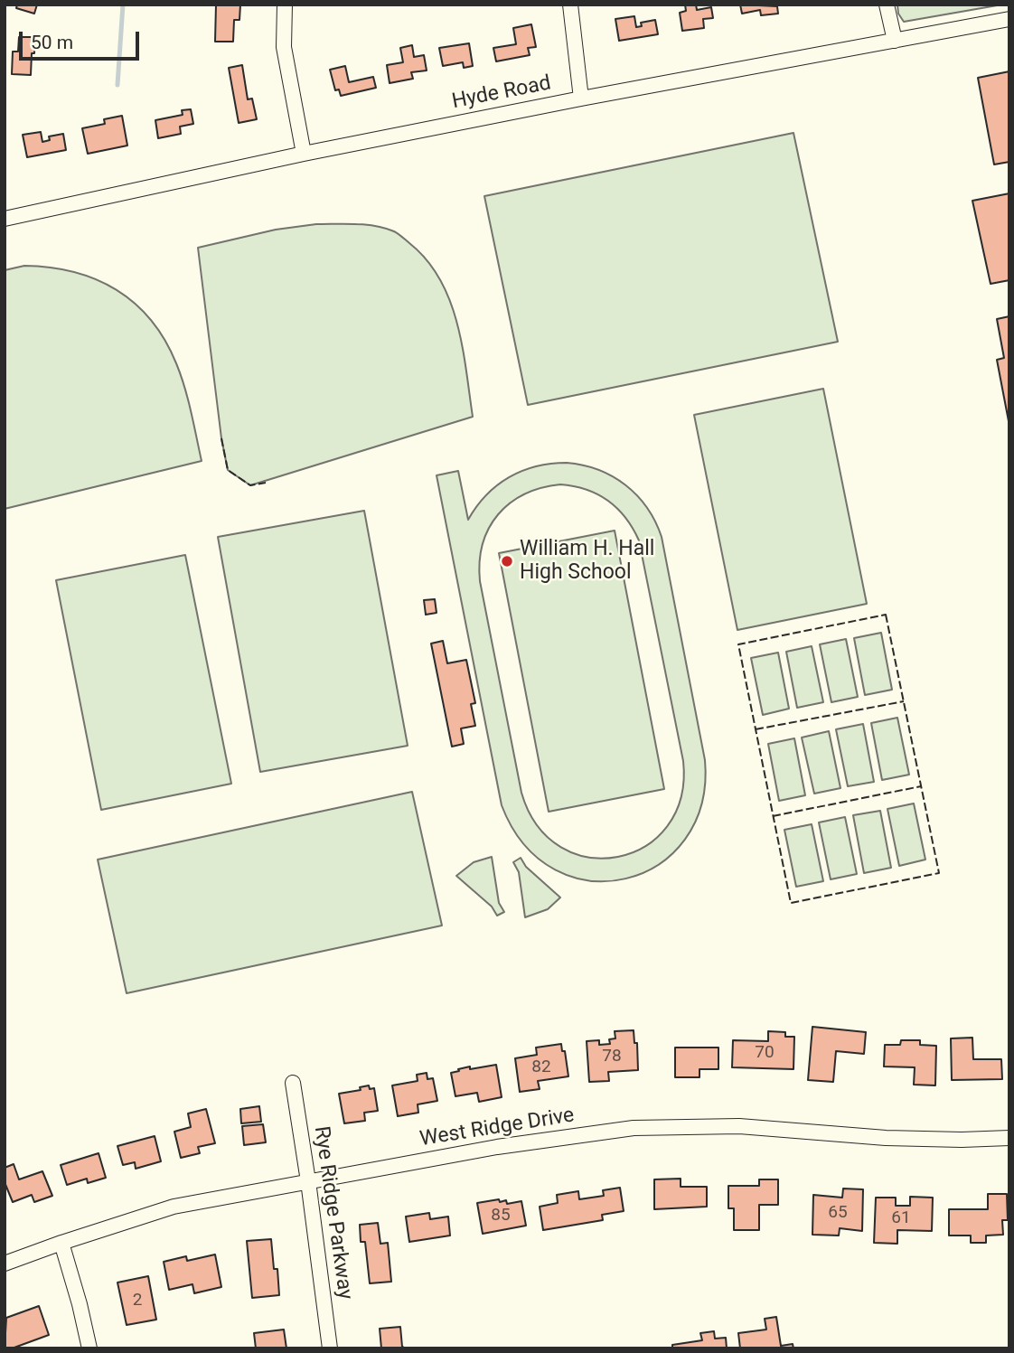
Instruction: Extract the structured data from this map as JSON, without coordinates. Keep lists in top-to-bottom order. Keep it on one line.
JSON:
{"streets":{"street":["Hyde Road","West Ridge Drive","Rye Ridge Parkway"]},"crossings":[["West Ridge Drive","Rye Ridge Parkway"]],"places":["William H. Hall High School"],"house_numbers":["70","78","82","65","85","61","2"],"scale_bar":"50 m"}
